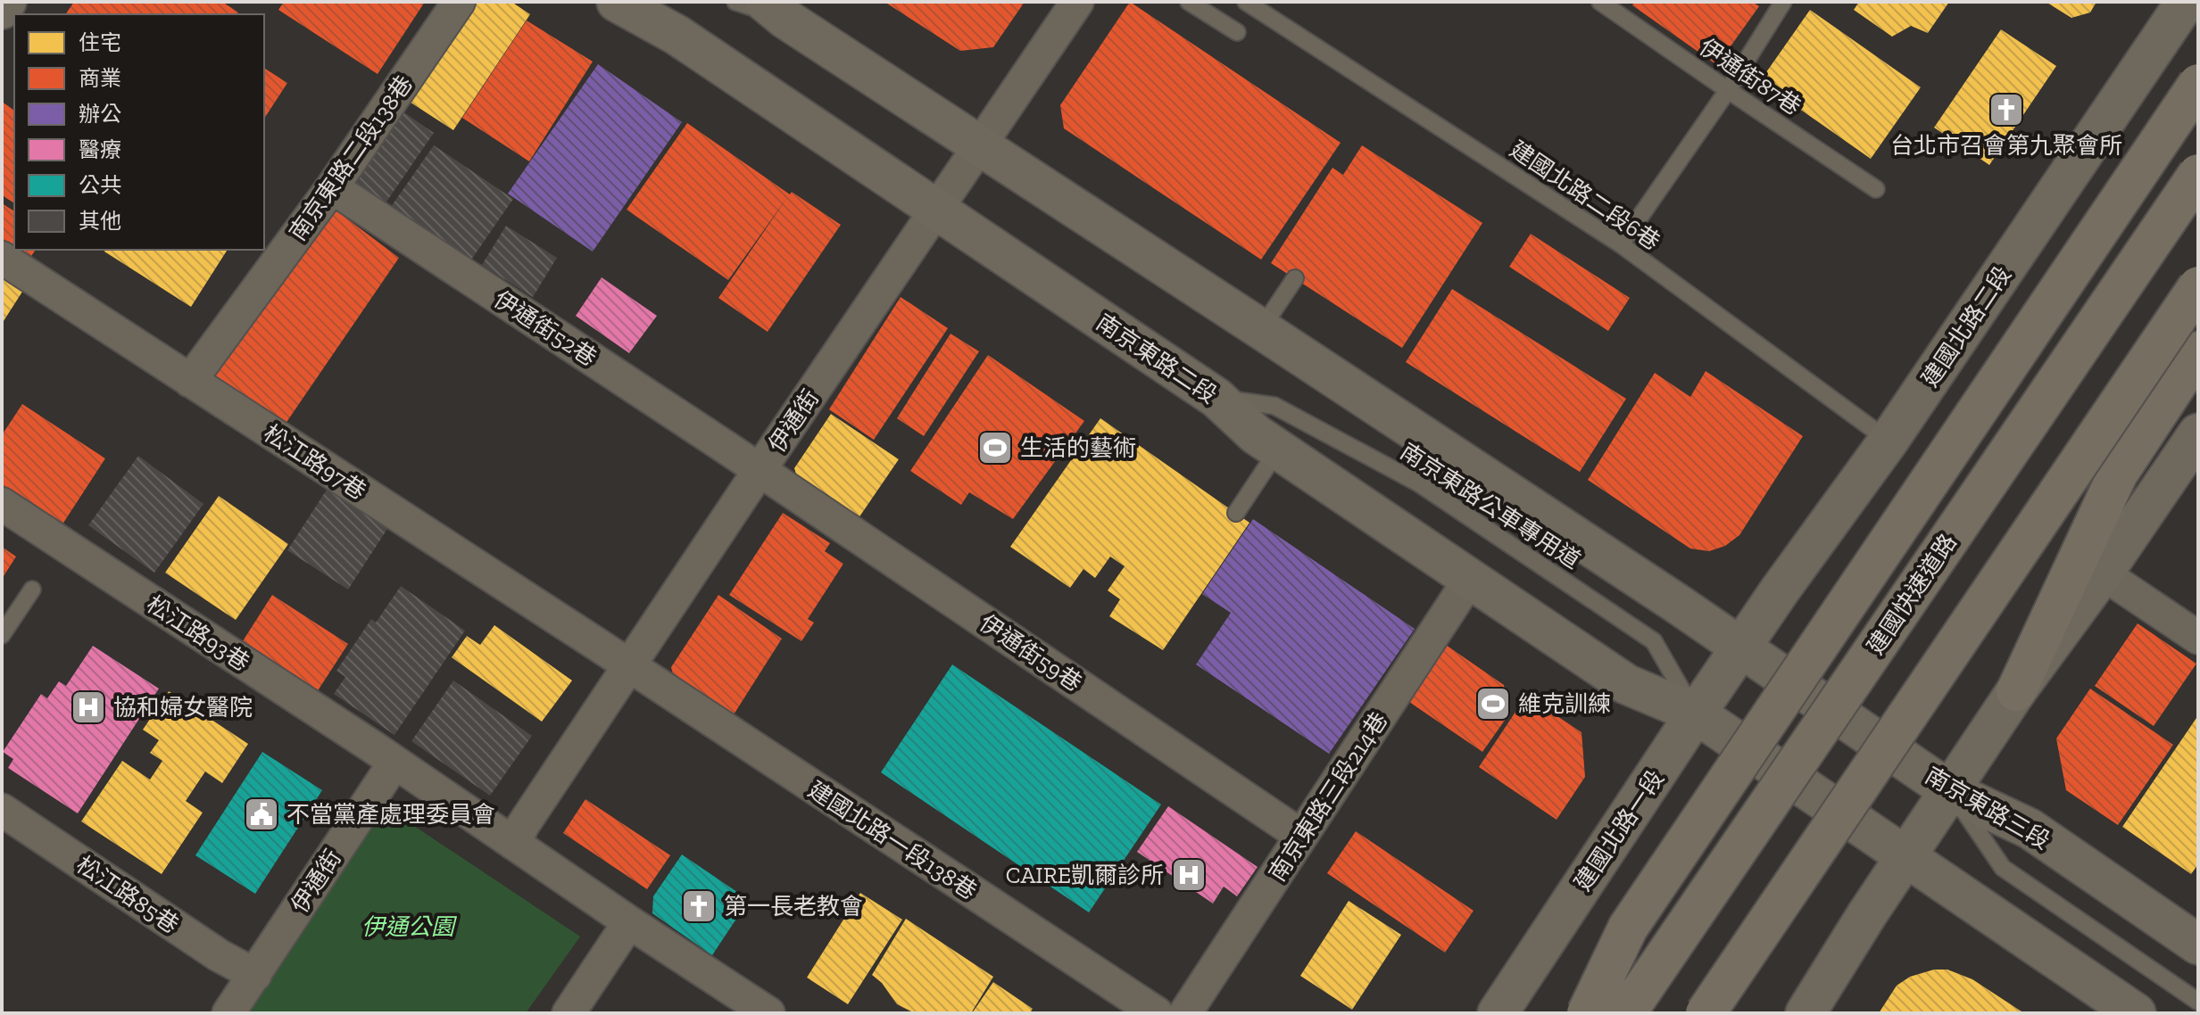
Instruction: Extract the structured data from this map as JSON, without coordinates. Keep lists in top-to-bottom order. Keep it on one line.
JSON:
{"streets":{"highway":["建國快速道路"],"main road":["建國北路二段","南京東路二段","南京東路三段","建國北路一段"],"street":["南京東路二段138巷","伊通街52巷","伊通街","松江路97巷","松江路93巷","伊通街59巷","南京東路三段214巷","建國北路一段138巷","松江路85巷"],"lane":["伊通街87巷","建國北路二段6巷","南京東路公車專用道"]},"crossings":[["南京東路二段138巷","伊通街52巷"],["南京東路二段138巷","松江路97巷"],["建國北路二段6巷","建國北路二段"],["建國北路二段","南京東路三段"],["建國北路二段","建國北路一段"],["伊通街52巷","伊通街"],["伊通街52巷","伊通街59巷"],["南京東路二段","伊通街"],["南京東路二段","南京東路公車專用道"],["南京東路二段","南京東路三段214巷"],["南京東路二段","建國北路一段"],["伊通街","松江路97巷"],["伊通街","松江路93巷"],["伊通街","伊通街59巷"],["伊通街","建國北路一段138巷"],["伊通街","松江路85巷"],["松江路97巷","建國北路一段138巷"],["南京東路公車專用道","建國北路一段"],["伊通街59巷","南京東路三段214巷"],["南京東路三段","建國北路一段"]],"parks":["伊通公園"],"places":{"church":["台北市召會第九聚會所","第一長老教會"],"sports":["生活的藝術","維克訓練"],"hospital":["協和婦女醫院","CAIRE凱爾診所"],"public building":["不當黨產處理委員會"]},"legend":["住宅","商業","辦公","醫療","公共","其他"]}
